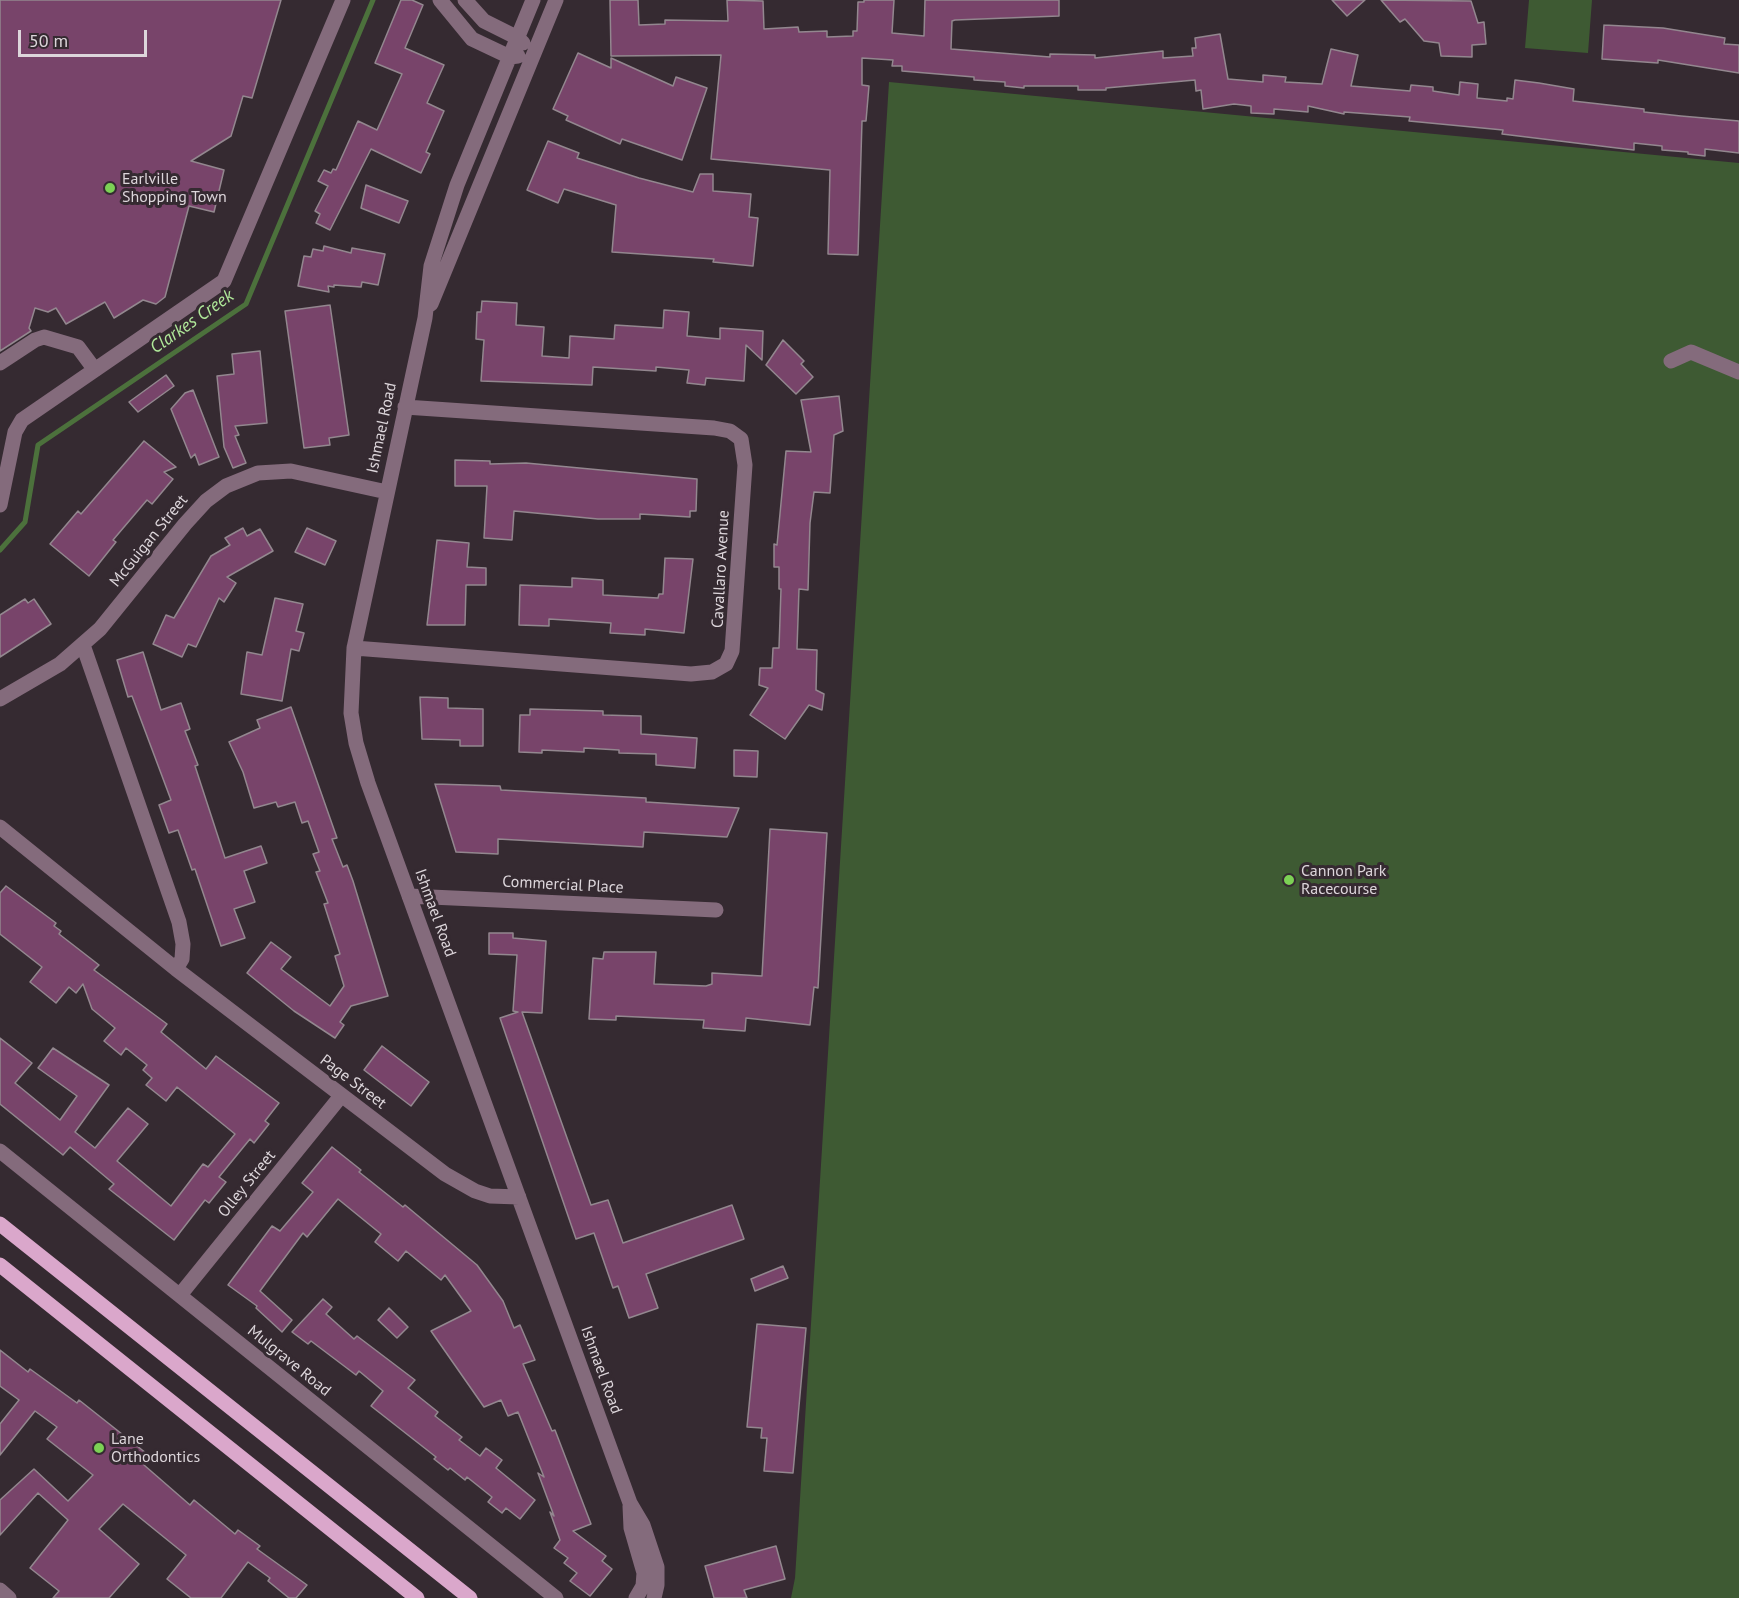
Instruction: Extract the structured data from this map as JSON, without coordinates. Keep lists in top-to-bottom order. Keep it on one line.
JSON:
{"streets":{"street":["Ishmael Road","McGuigan Street","Cavallaro Avenue","Commercial Place","Page Street","Olley Street","Mulgrave Road"]},"crossings":[["Ishmael Road","McGuigan Street"],["Ishmael Road","Cavallaro Avenue"],["Ishmael Road","Commercial Place"],["Ishmael Road","Page Street"],["Page Street","Olley Street"],["Olley Street","Mulgrave Road"]],"water":["Clarkes Creek"],"places":["Earlville Shopping Town","Cannon Park Racecourse","Lane Orthodontics"],"scale_bar":"50 m"}
